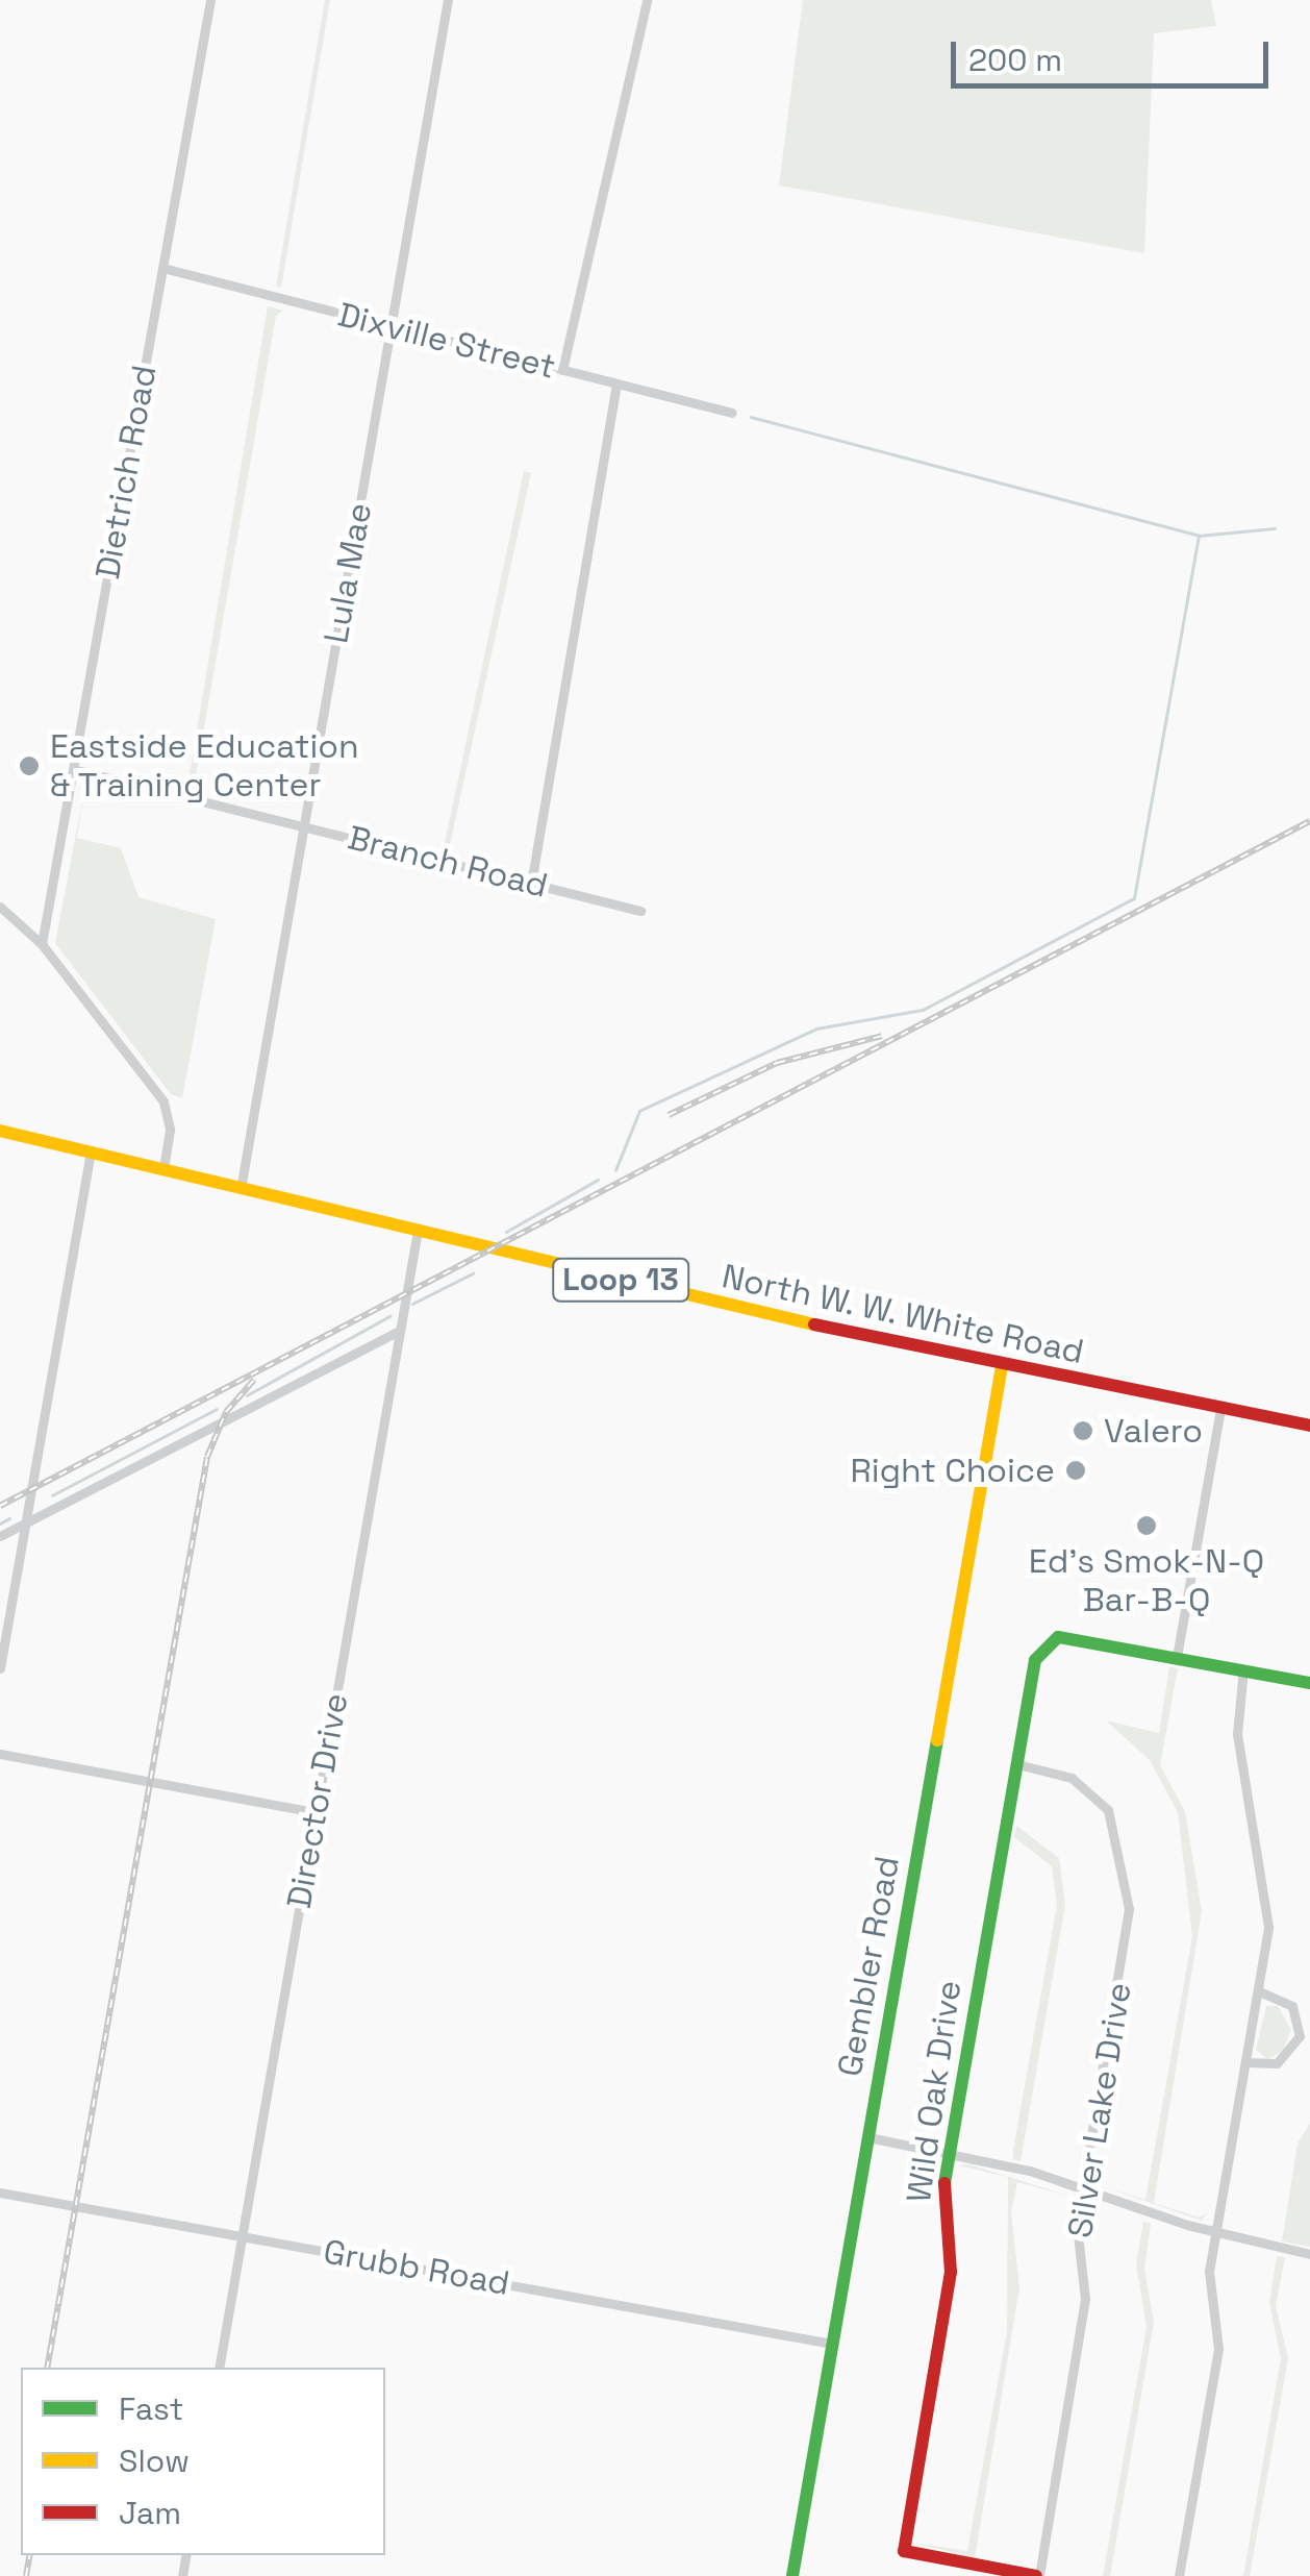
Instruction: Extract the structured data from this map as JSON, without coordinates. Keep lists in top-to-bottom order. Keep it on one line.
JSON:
{"streets":{"main road":["Loop 13","North W. W. White Road","Gembler Road","Wild Oak Drive"],"street":["Dixville Street","Dietrich Road","Lula Mae","Branch Road","Director Drive","Silver Lake Drive","Grubb Road"]},"crossings":[["Dixville Street","Dietrich Road"],["Dixville Street","Lula Mae"],["Dietrich Road","Branch Road"],["Lula Mae","Branch Road"],["Lula Mae","North W. W. White Road"],["North W. W. White Road","Director Drive"],["North W. W. White Road","Gembler Road"],["Director Drive","Grubb Road"],["Gembler Road","Grubb Road"],["Wild Oak Drive","Silver Lake Drive"]],"places":["Eastside Education & Training Center","Valero","Right Choice","Ed's Smok-N-Q Bar-B-Q"],"legend":["Fast","Slow","Jam"],"scale_bar":"200 m"}
